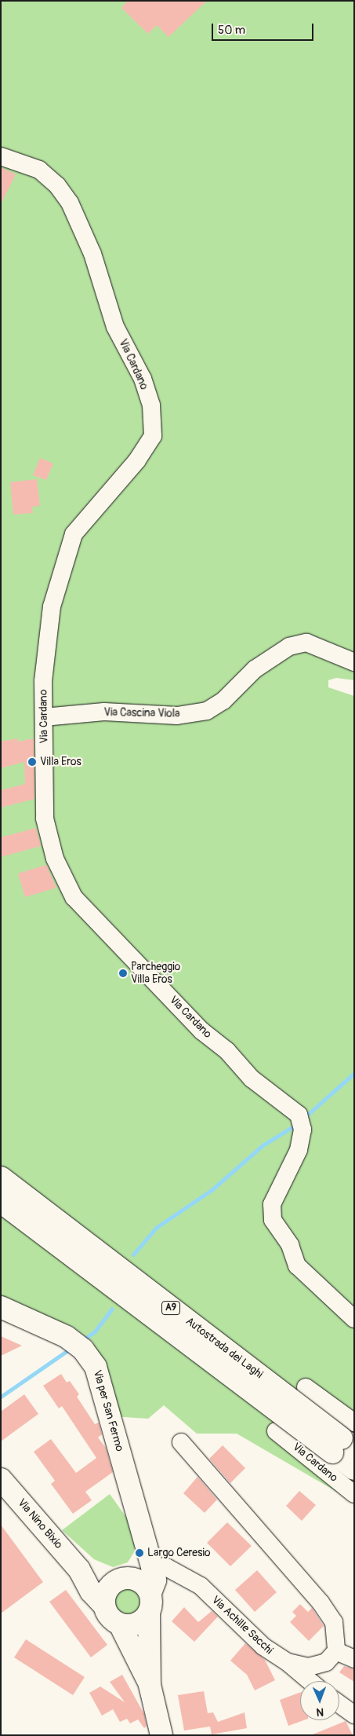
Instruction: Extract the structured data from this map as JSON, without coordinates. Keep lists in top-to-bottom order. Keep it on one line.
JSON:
{"streets":{"main road":["A9","Autostrada dei Laghi","Via per San Fermo","Via Nino Bixio"],"street":["Via Cardano","Via Cascina Viola","Via Achille Sacchi"]},"crossings":[["Via Cardano","Via Cascina Viola"],["Via per San Fermo","Via Nino Bixio"],["Via per San Fermo","Via Achille Sacchi"]],"places":["Villa Eros","Parcheggio Villa Eros","Largo Ceresio"],"scale_bar":"50 m","north":"bottom"}
